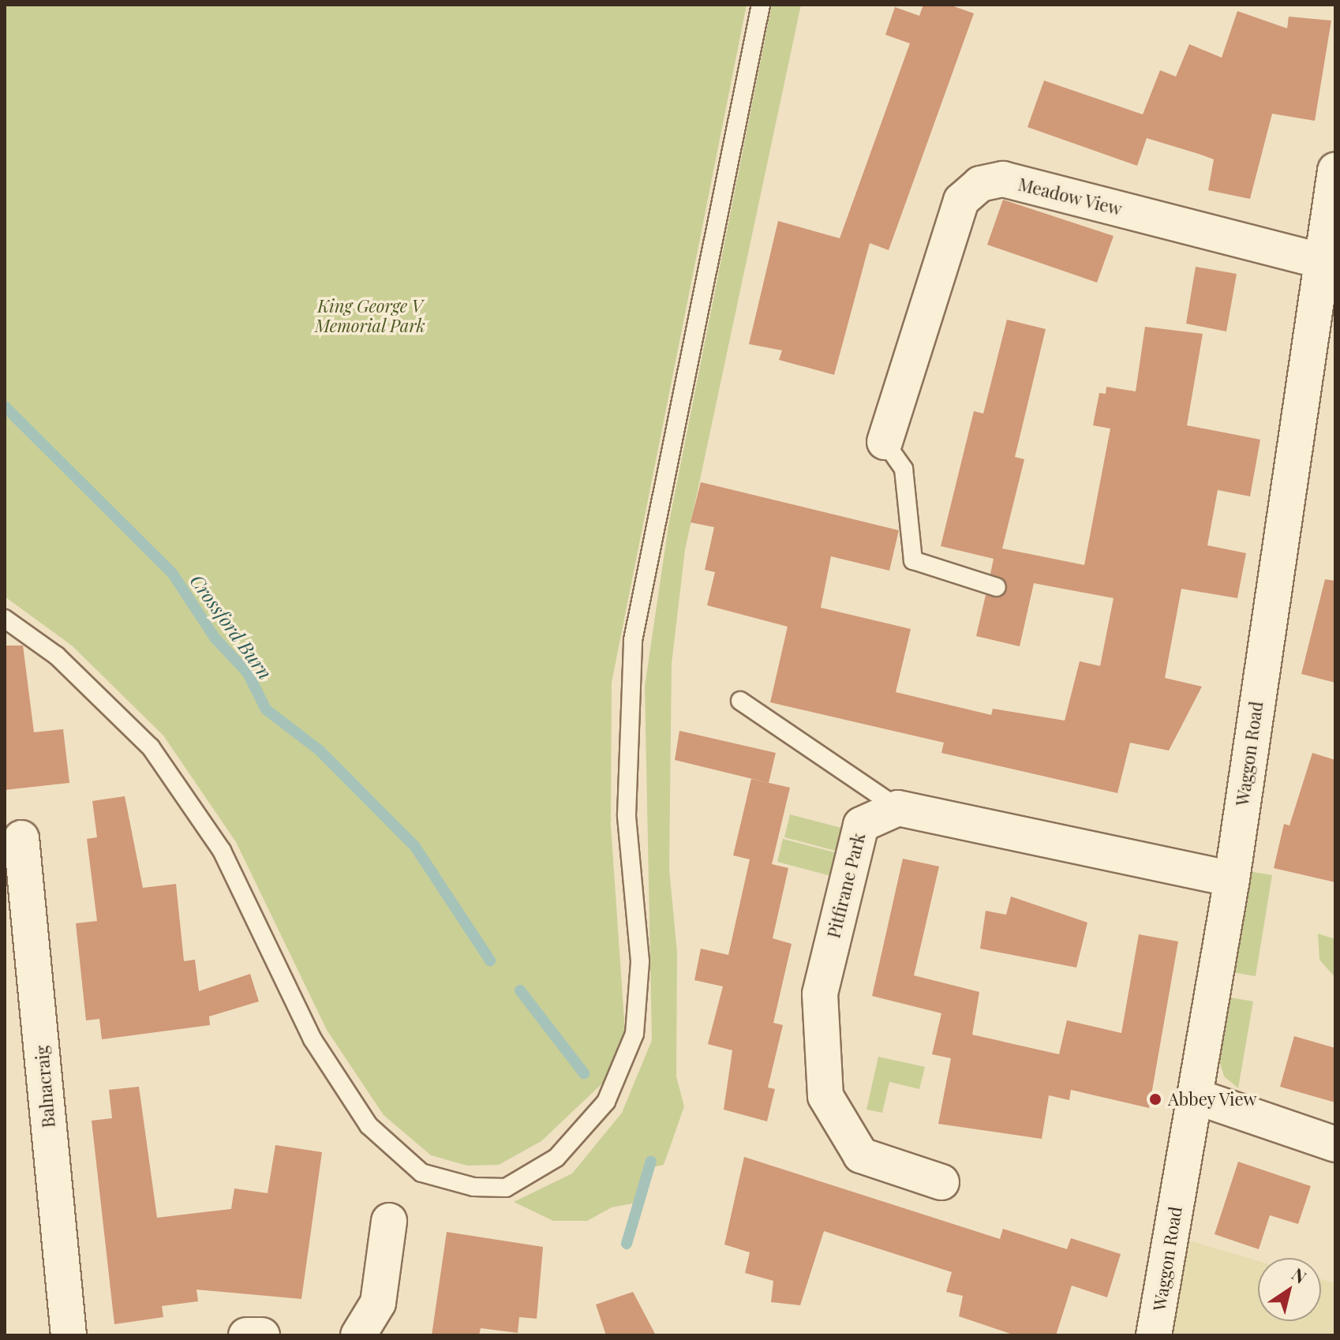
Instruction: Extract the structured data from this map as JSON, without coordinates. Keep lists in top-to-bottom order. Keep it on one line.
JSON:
{"streets":{"street":["Meadow View","Waggon Road","Pitfirane Park","Balnacraig"]},"crossings":[["Meadow View","Waggon Road"]],"water":["Crossford Burn"],"parks":["King George V Memorial Park"],"places":["Abbey View"],"north":"top right"}
